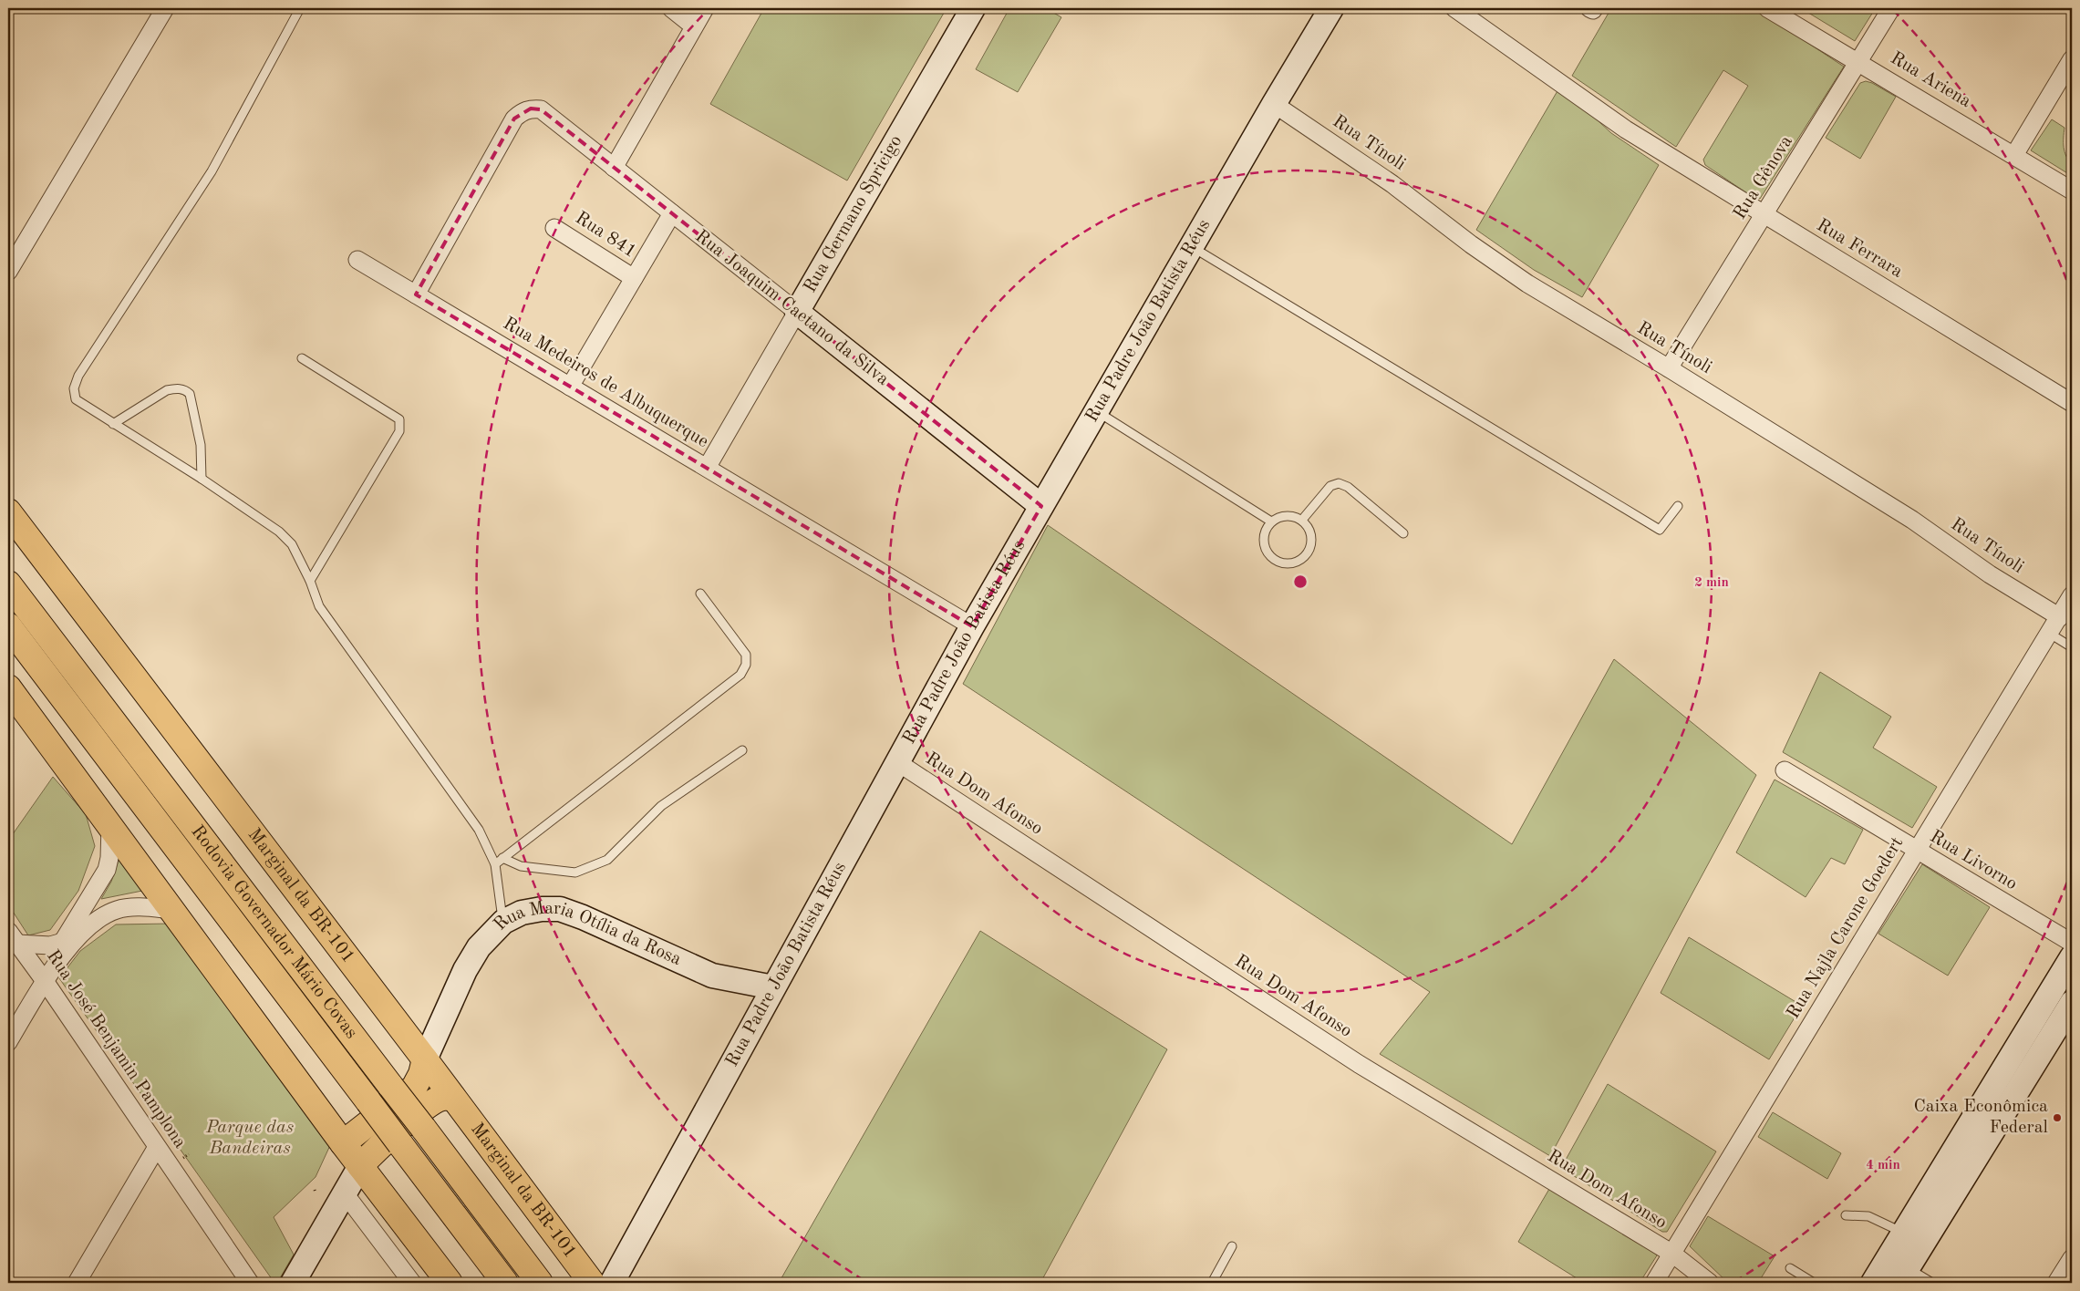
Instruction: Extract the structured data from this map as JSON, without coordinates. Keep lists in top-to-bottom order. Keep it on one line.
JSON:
{"streets":{"main road":["Rua Germano Spricigo","Rua Joaquim Caetano da Silva","Rua Padre João Batista Réus","Marginal da BR-101","Rodovia Governador Mário Covas","Rua Maria Otília da Rosa"],"street":["Rua Ariena","Rua Tínoli","Rua Gênova","Rua 841","Rua Ferrara","Rua Medeiros de Albuquerque","Rua Dom Afonso","Rua Livorno","Rua Najla Carone Goedert","Rua José Benjamin Pamplona"]},"crossings":[["Rua Ariena","Rua Gênova"],["Rua Tínoli","Rua Gênova"],["Rua Tínoli","Rua Padre João Batista Réus"],["Rua Tínoli","Rua Najla Carone Goedert"],["Rua Gênova","Rua Ferrara"],["Rua Germano Spricigo","Rua Joaquim Caetano da Silva"],["Rua Germano Spricigo","Rua Medeiros de Albuquerque"],["Rua Joaquim Caetano da Silva","Rua Padre João Batista Réus"],["Rua Joaquim Caetano da Silva","Rua Medeiros de Albuquerque"],["Rua Padre João Batista Réus","Rua Medeiros de Albuquerque"],["Rua Padre João Batista Réus","Rua Dom Afonso"],["Rua Padre João Batista Réus","Rua Maria Otília da Rosa"],["Rua Dom Afonso","Rua Najla Carone Goedert"],["Rua Livorno","Rua Najla Carone Goedert"],["Marginal da BR-101","Rua Maria Otília da Rosa"]],"parks":["Parque das Bandeiras"],"places":["Caixa Econômica Federal"],"rings":["2 min","4 min"]}
